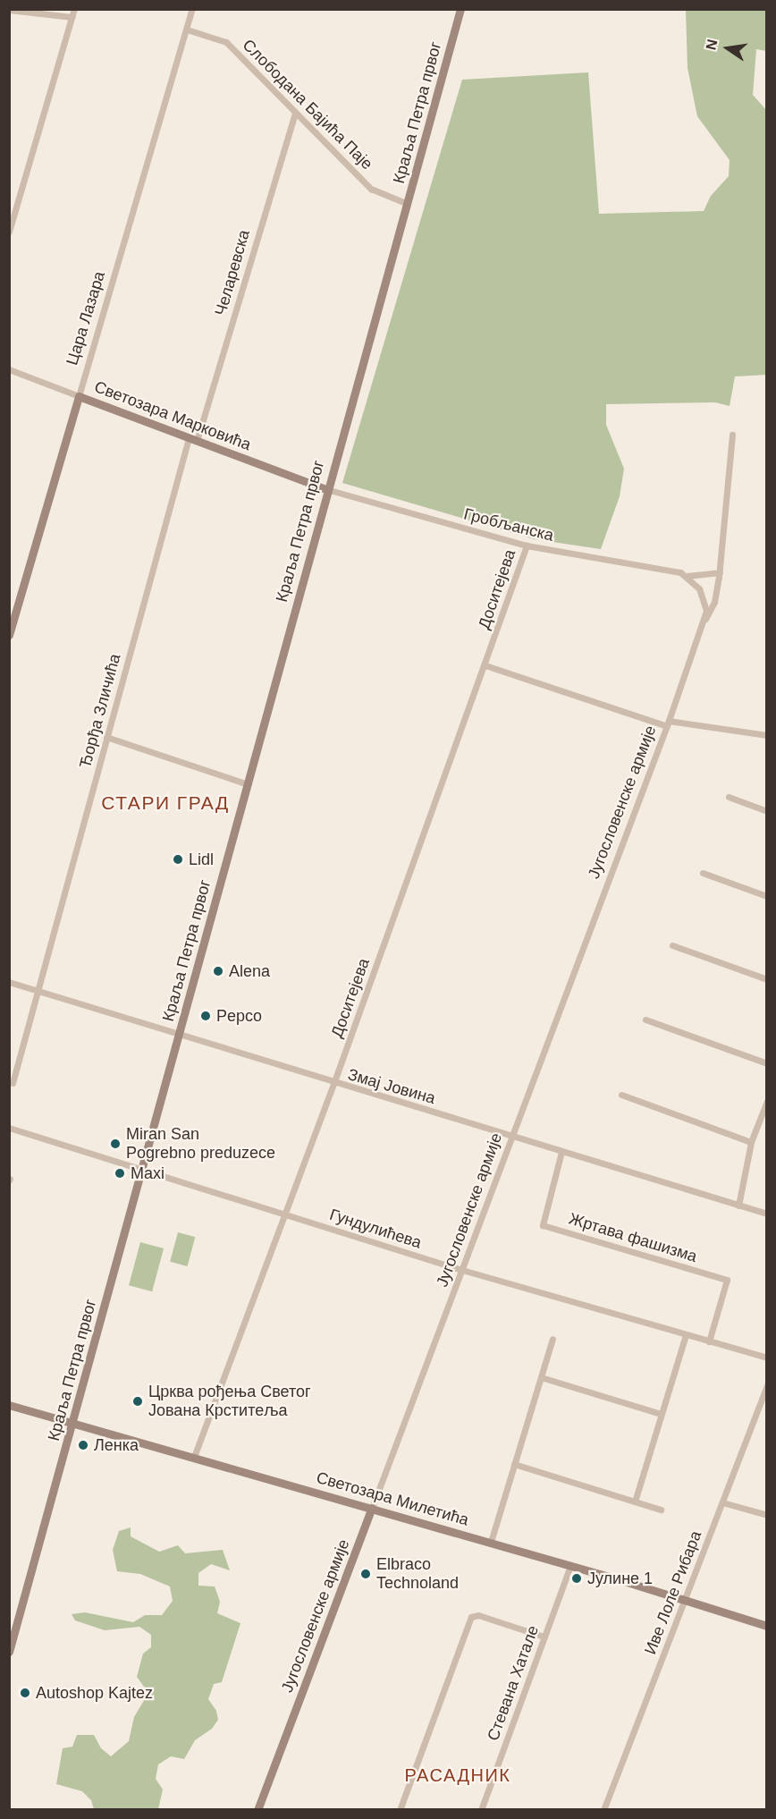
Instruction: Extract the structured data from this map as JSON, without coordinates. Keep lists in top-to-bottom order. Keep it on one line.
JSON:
{"streets":{"main road":["Краља Петра првог","Цара Лазара","Светозара Марковића","Југословенске армије","Светозара Милетића"],"street":["Слободана Бајића Паје","Челаревска","Гробљанска","Доситејева","Ђорђа Зличића","Змај Јовина","Гундулићева","Жртава фашизма","Иве Лоле Рибара","Стевана Хатале"]},"crossings":[["Слободана Бајића Паје","Краља Петра првог"],["Слободана Бајића Паје","Челаревска"],["Слободана Бајића Паје","Цара Лазара"],["Краља Петра првог","Светозара Марковића"],["Краља Петра првог","Гробљанска"],["Краља Петра првог","Змај Јовина"],["Краља Петра првог","Гундулићева"],["Краља Петра првог","Светозара Милетића"],["Челаревска","Светозара Марковића"],["Челаревска","Ђорђа Зличића"],["Цара Лазара","Светозара Марковића"],["Светозара Марковића","Гробљанска"],["Светозара Марковића","Ђорђа Зличића"],["Гробљанска","Доситејева"],["Доситејева","Змај Јовина"],["Доситејева","Гундулићева"],["Доситејева","Светозара Милетића"],["Ђорђа Зличића","Змај Јовина"],["Југословенске армије","Змај Јовина"],["Југословенске армије","Гундулићева"],["Југословенске армије","Светозара Милетића"],["Змај Јовина","Жртава фашизма"],["Гундулићева","Жртава фашизма"],["Светозара Милетића","Иве Лоле Рибара"],["Светозара Милетића","Стевана Хатале"]],"districts":["СТАРИ ГРАД","РАСАДНИК"],"places":["Lidl","Alena","Pepco","Miran San Pogrebno preduzece","Maxi","Црква рођења Светог Јована Крститеља","Ленка","Elbraco Technoland","Јулине 1","Autoshop Kajtez"],"north":"left"}
